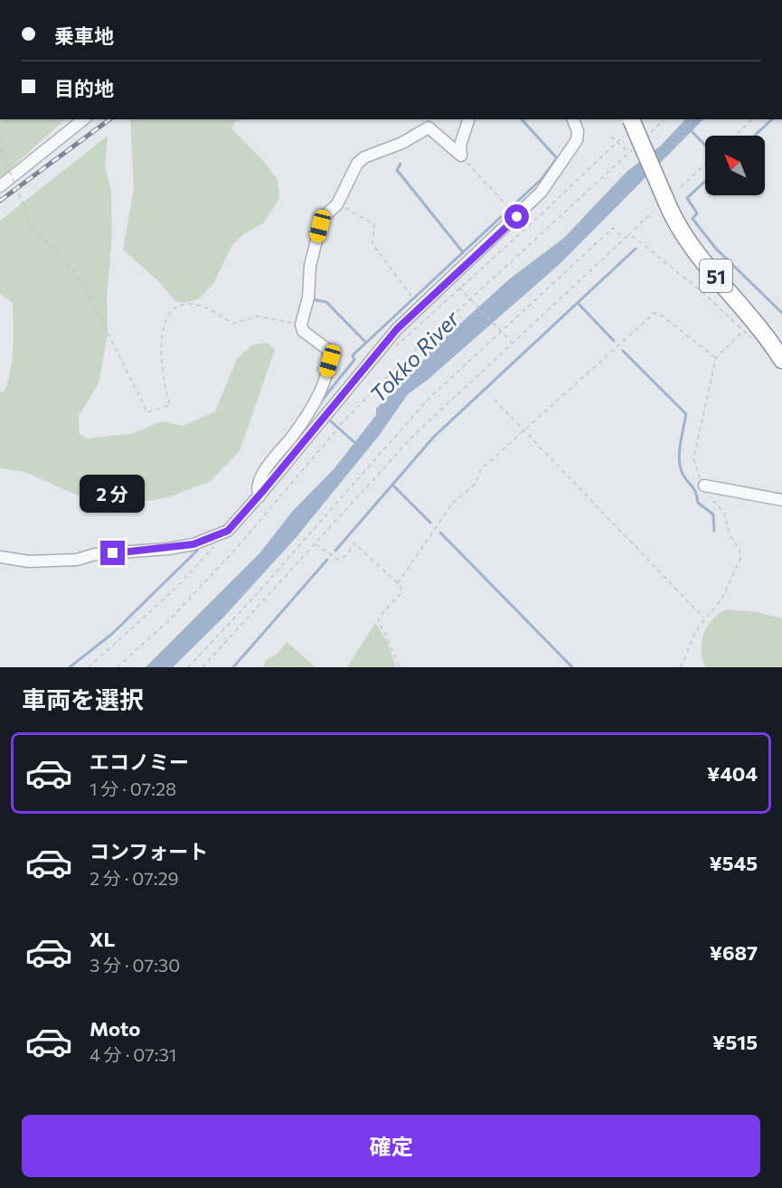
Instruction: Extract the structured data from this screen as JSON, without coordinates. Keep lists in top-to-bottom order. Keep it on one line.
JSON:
{"streets":{"highway":["51"]},"water":["Tokko River"],"north":"top left","page":{"banner":["乗車地","目的地"],"bubble":"2 分","heading":"車両を選択","list":[{"name":"エコノミー","note":"1 分 · 07:28","value":"¥404"},{"name":"コンフォート","note":"2 分 · 07:29","value":"¥545"},{"name":"XL","note":"3 分 · 07:30","value":"¥687"},{"name":"Moto","note":"4 分 · 07:31","value":"¥515"}],"buttons":"確定"}}
